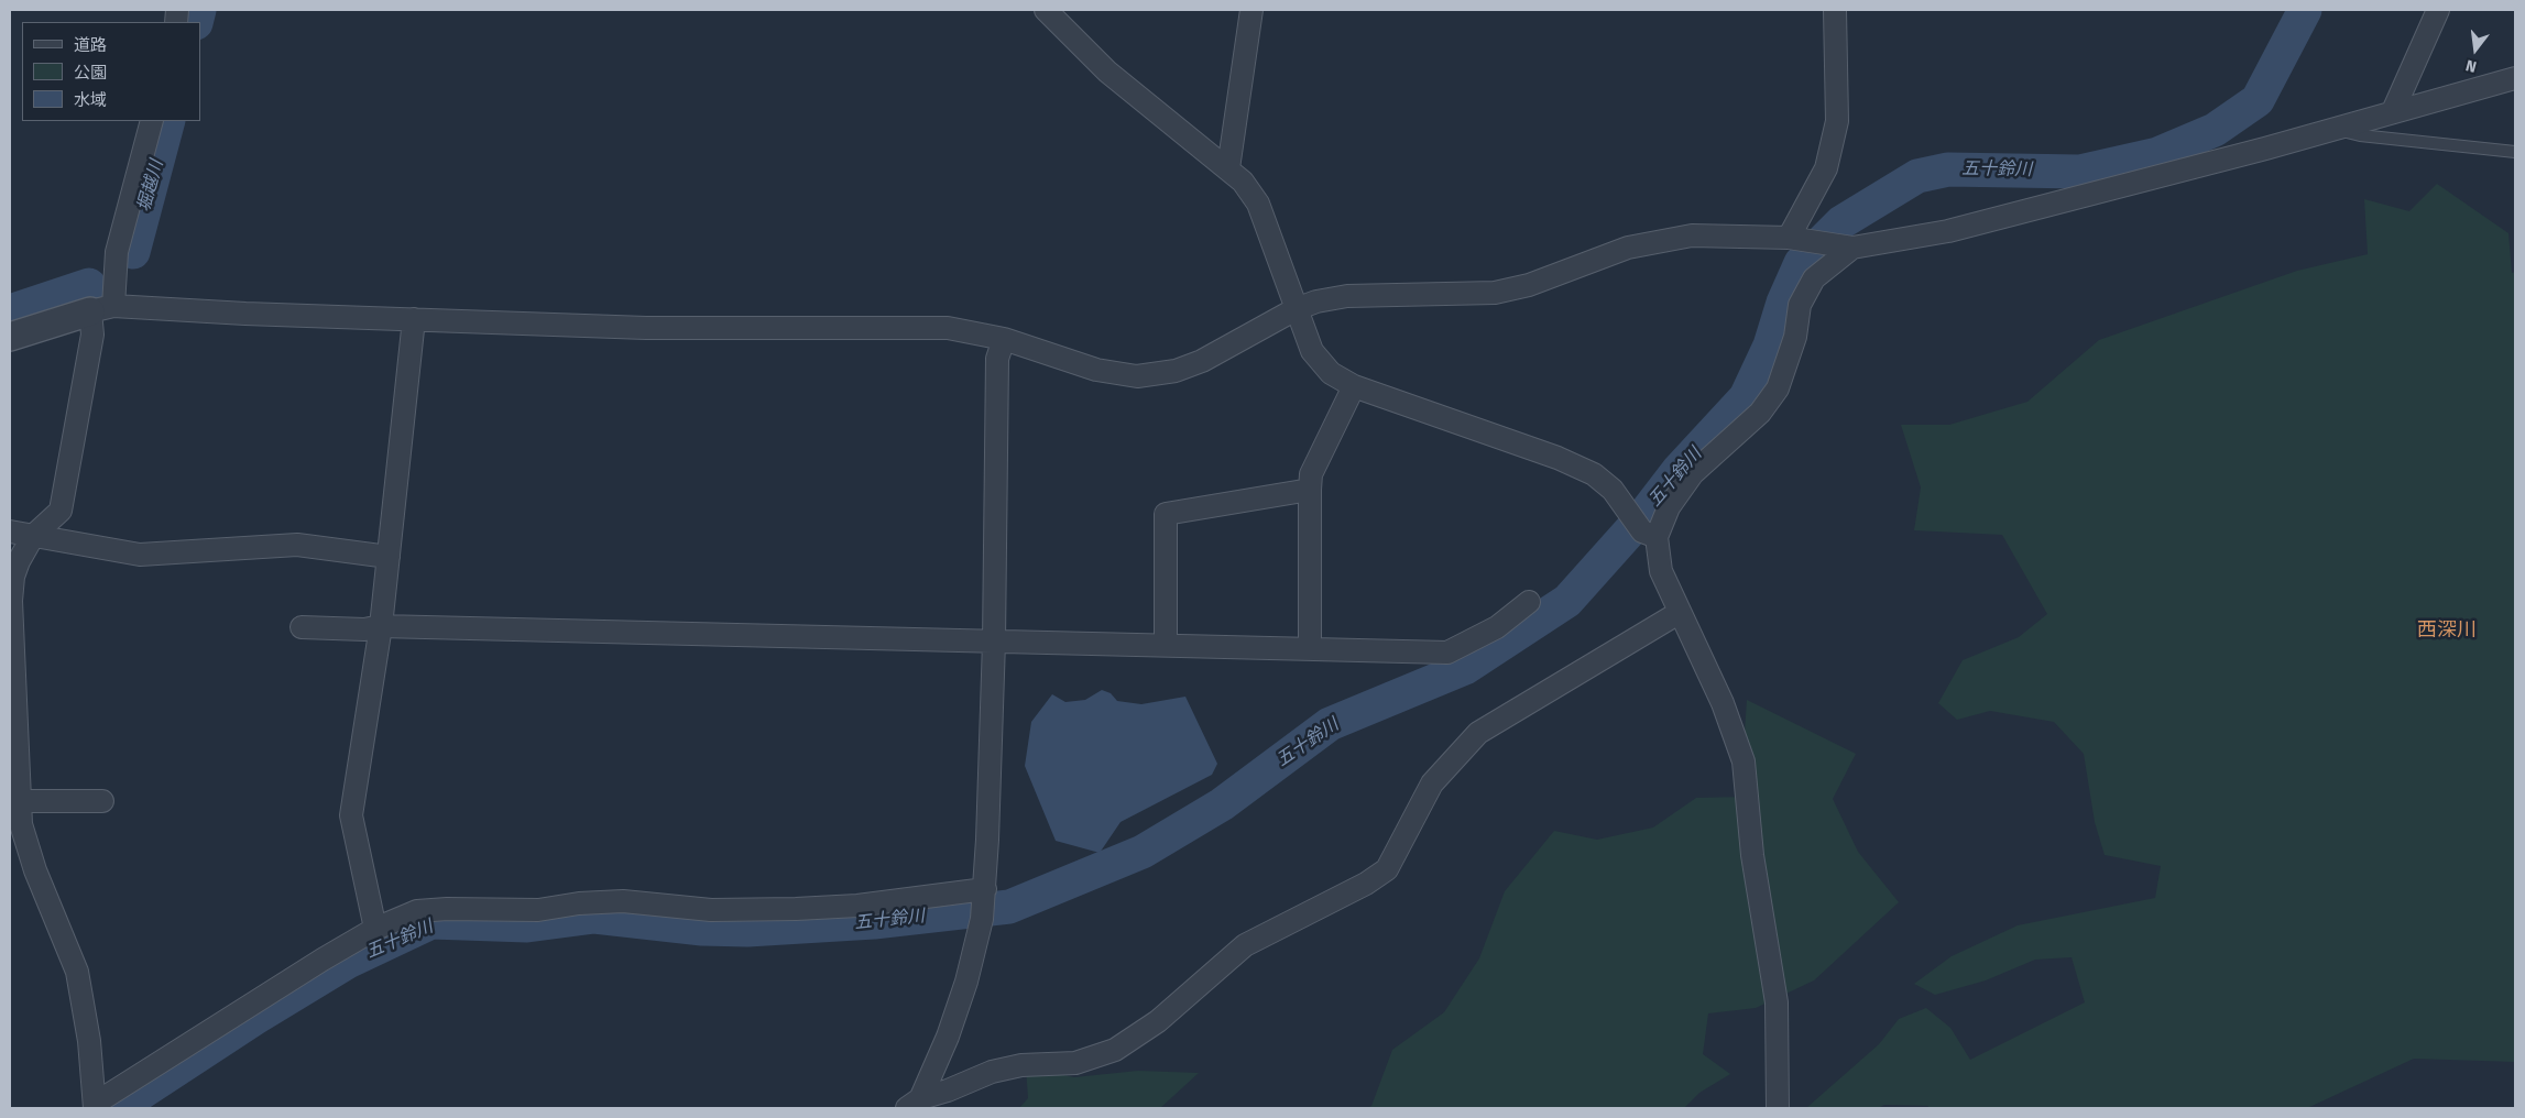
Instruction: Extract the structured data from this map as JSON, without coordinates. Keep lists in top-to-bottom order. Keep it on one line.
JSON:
{"districts":["西深川"],"water":["五十鈴川","堀越川"],"legend":["道路","公園","水域"],"north":"bottom"}
